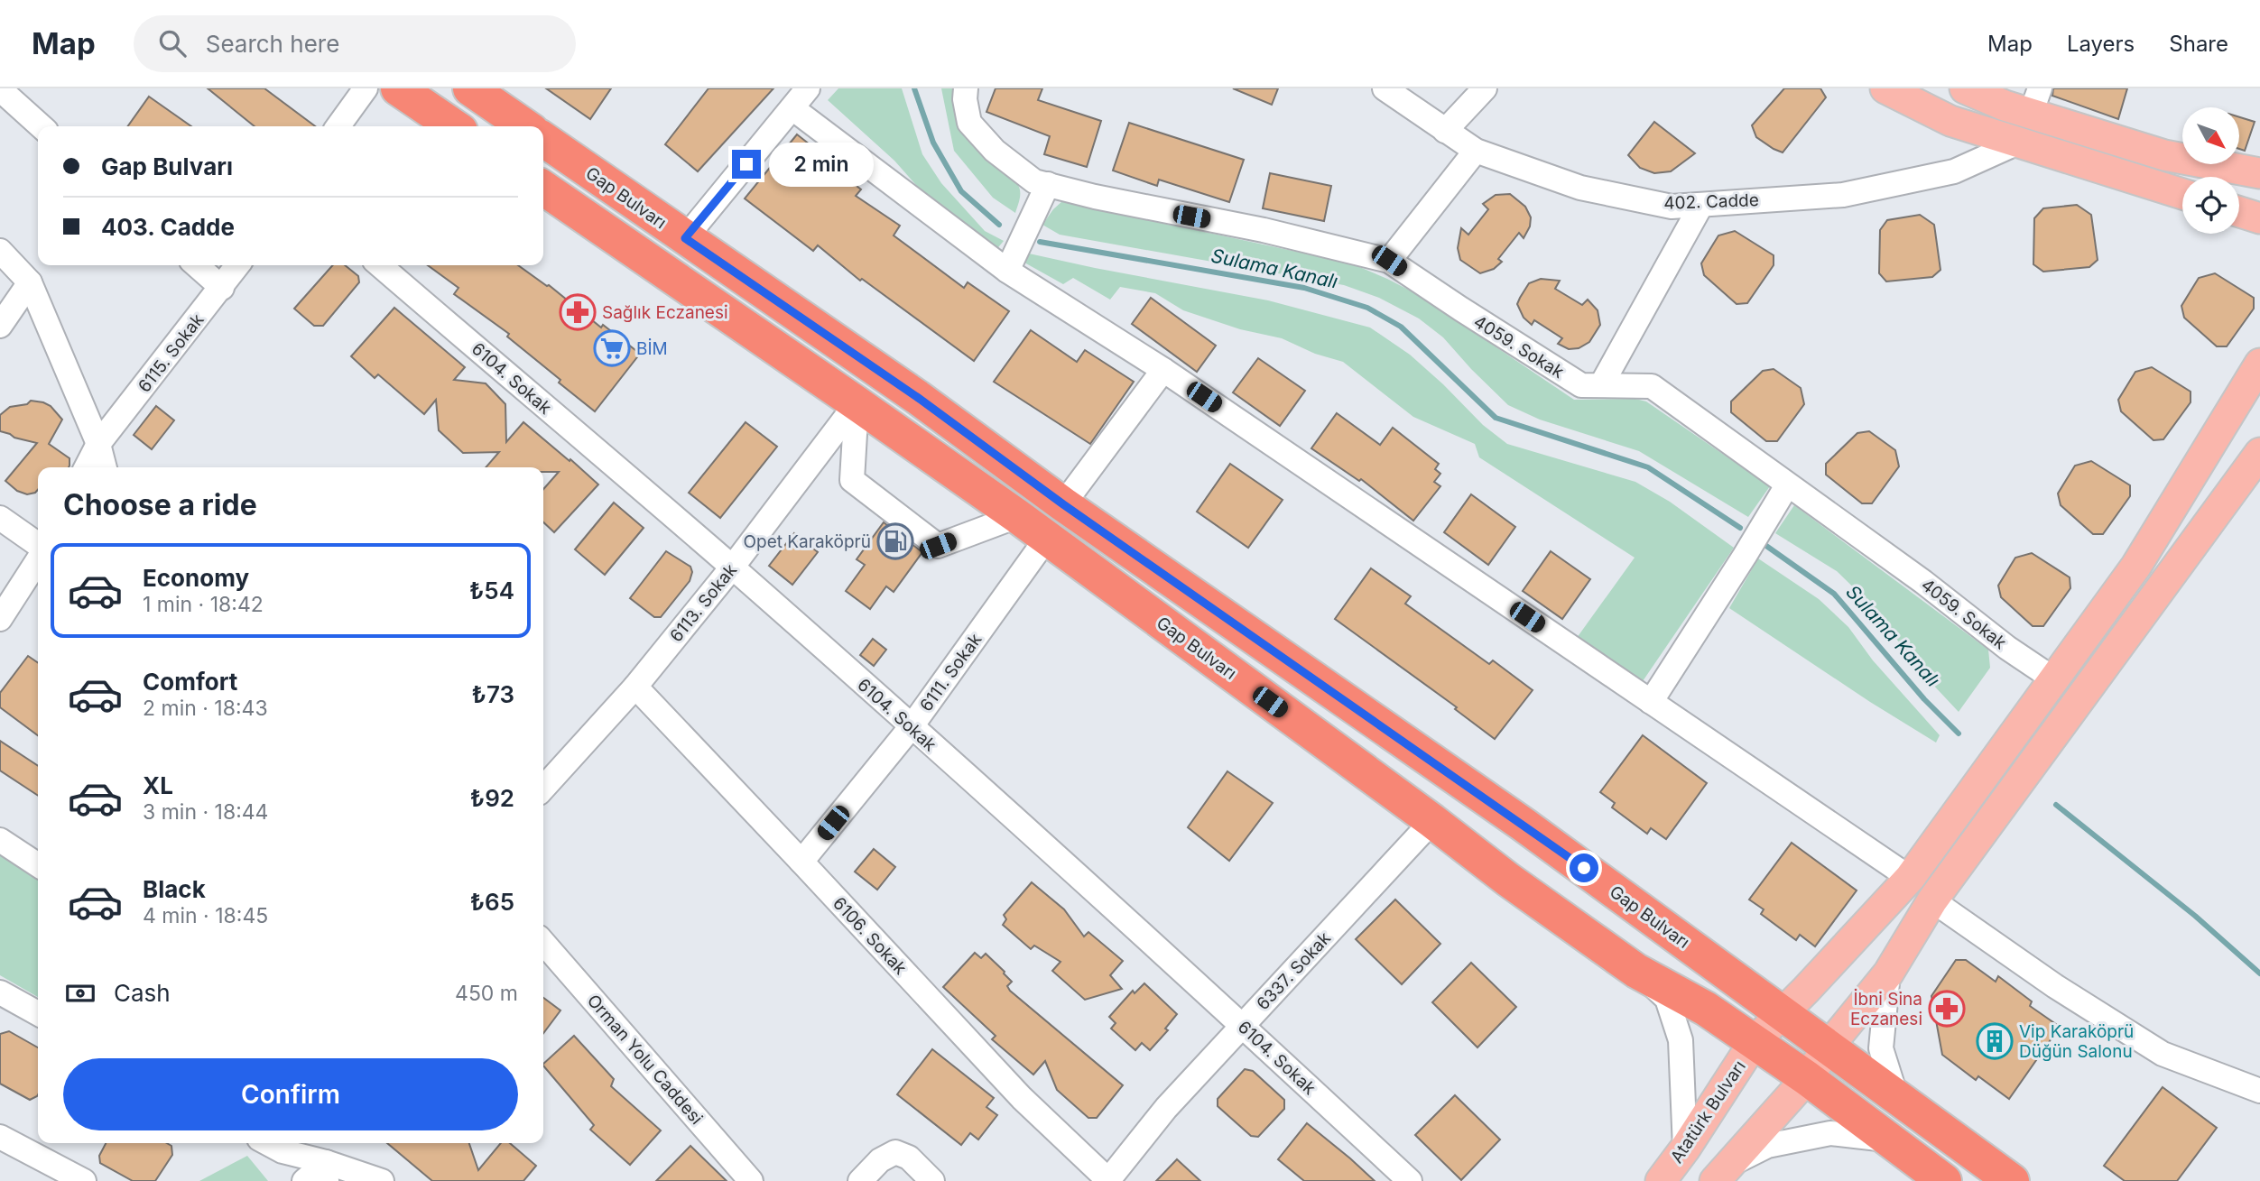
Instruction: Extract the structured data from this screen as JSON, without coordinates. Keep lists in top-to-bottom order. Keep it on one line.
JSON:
{"streets":{"highway":["Gap Bulvarı"],"main road":["Atatürk Bulvarı"],"street":["402. Cadde","4059. Sokak","6115. Sokak","6104. Sokak","6113. Sokak","6111. Sokak","6106. Sokak","6337. Sokak","Orman Yolu Caddesi"]},"crossings":[["Gap Bulvarı","6113. Sokak"],["Gap Bulvarı","6111. Sokak"],["Gap Bulvarı","6337. Sokak"],["Gap Bulvarı","Atatürk Bulvarı"],["4059. Sokak","Atatürk Bulvarı"],["6104. Sokak","6113. Sokak"],["6104. Sokak","6111. Sokak"],["6104. Sokak","6337. Sokak"],["6113. Sokak","6106. Sokak"],["6111. Sokak","6106. Sokak"],["6106. Sokak","6337. Sokak"]],"water":["Sulama Kanalı"],"places":{"pharmacy":["Sağlık Eczanesi","İbni Sina Eczanesi"],"supermarket":["BİM"],"fuel station":["Opet Karaköprü"],"building":["Vip Karaköprü Düğün Salonu"]},"north":"bottom right","page":{"header":"Map","search":"Search here","nav":["Map","Layers","Share"],"banner":["Gap Bulvarı","403. Cadde"],"bubble":"2 min","heading":"Choose a ride","list":[{"name":"Economy","note":"1 min · 18:42","value":"₺54"},{"name":"Comfort","note":"2 min · 18:43","value":"₺73"},{"name":"XL","note":"3 min · 18:44","value":"₺92"},{"name":"Black","note":"4 min · 18:45","value":"₺65"}],"pay":["Cash","450 m"],"buttons":"Confirm"}}
